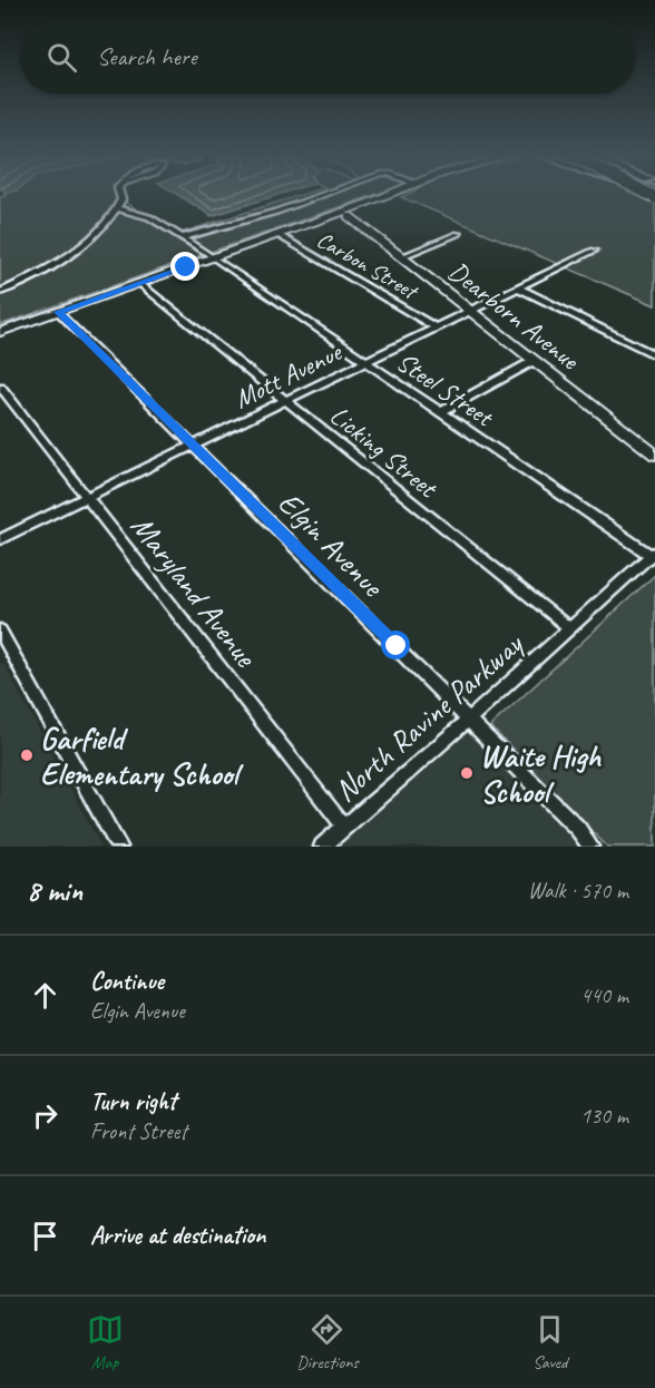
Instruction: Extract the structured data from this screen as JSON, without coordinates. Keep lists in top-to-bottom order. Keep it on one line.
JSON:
{"streets":{"main road":["Dearborn Avenue"],"street":["Carbon Street","Mott Avenue","Steel Street","Licking Street","Elgin Avenue","Maryland Avenue","North Ravine Parkway"]},"crossings":[["Carbon Street","Mott Avenue"],["Dearborn Avenue","Mott Avenue"],["Mott Avenue","Steel Street"],["Mott Avenue","Licking Street"],["Mott Avenue","Elgin Avenue"],["Mott Avenue","Maryland Avenue"],["Steel Street","North Ravine Parkway"],["Licking Street","North Ravine Parkway"],["Elgin Avenue","North Ravine Parkway"],["Maryland Avenue","North Ravine Parkway"]],"places":["Garfield Elementary School","Waite High School"],"page":{"search":"Search here","heading":["8 min","Walk · 570 m"],"list":[["Continue","Elgin Avenue","440 m"],["Turn right","Front Street","130 m"],"Arrive at destination"],"nav":["Map","Directions","Saved"]}}
